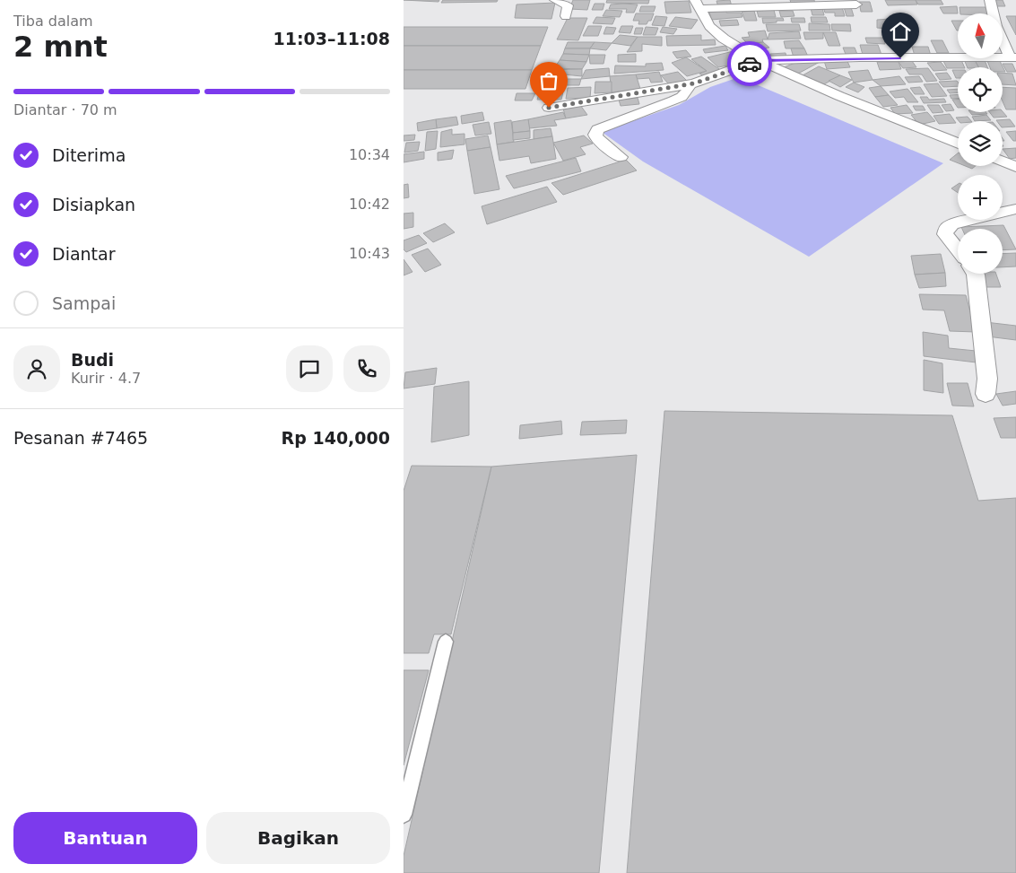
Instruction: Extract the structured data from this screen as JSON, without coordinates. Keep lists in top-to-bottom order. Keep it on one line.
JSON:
{"north":"top","page":{"heading":["2 mnt","Tiba dalam","11:03–11:08"],"panel":["Budi","Kurir · 4.7","Pesanan #7465","Rp 140,000"],"map_buttons":["+","−"],"bar":"Diantar · 70 m","list":[["Diterima","10:34"],["Disiapkan","10:42"],["Diantar","10:43"],"Sampai"],"buttons":["Bantuan","Bagikan"]}}
